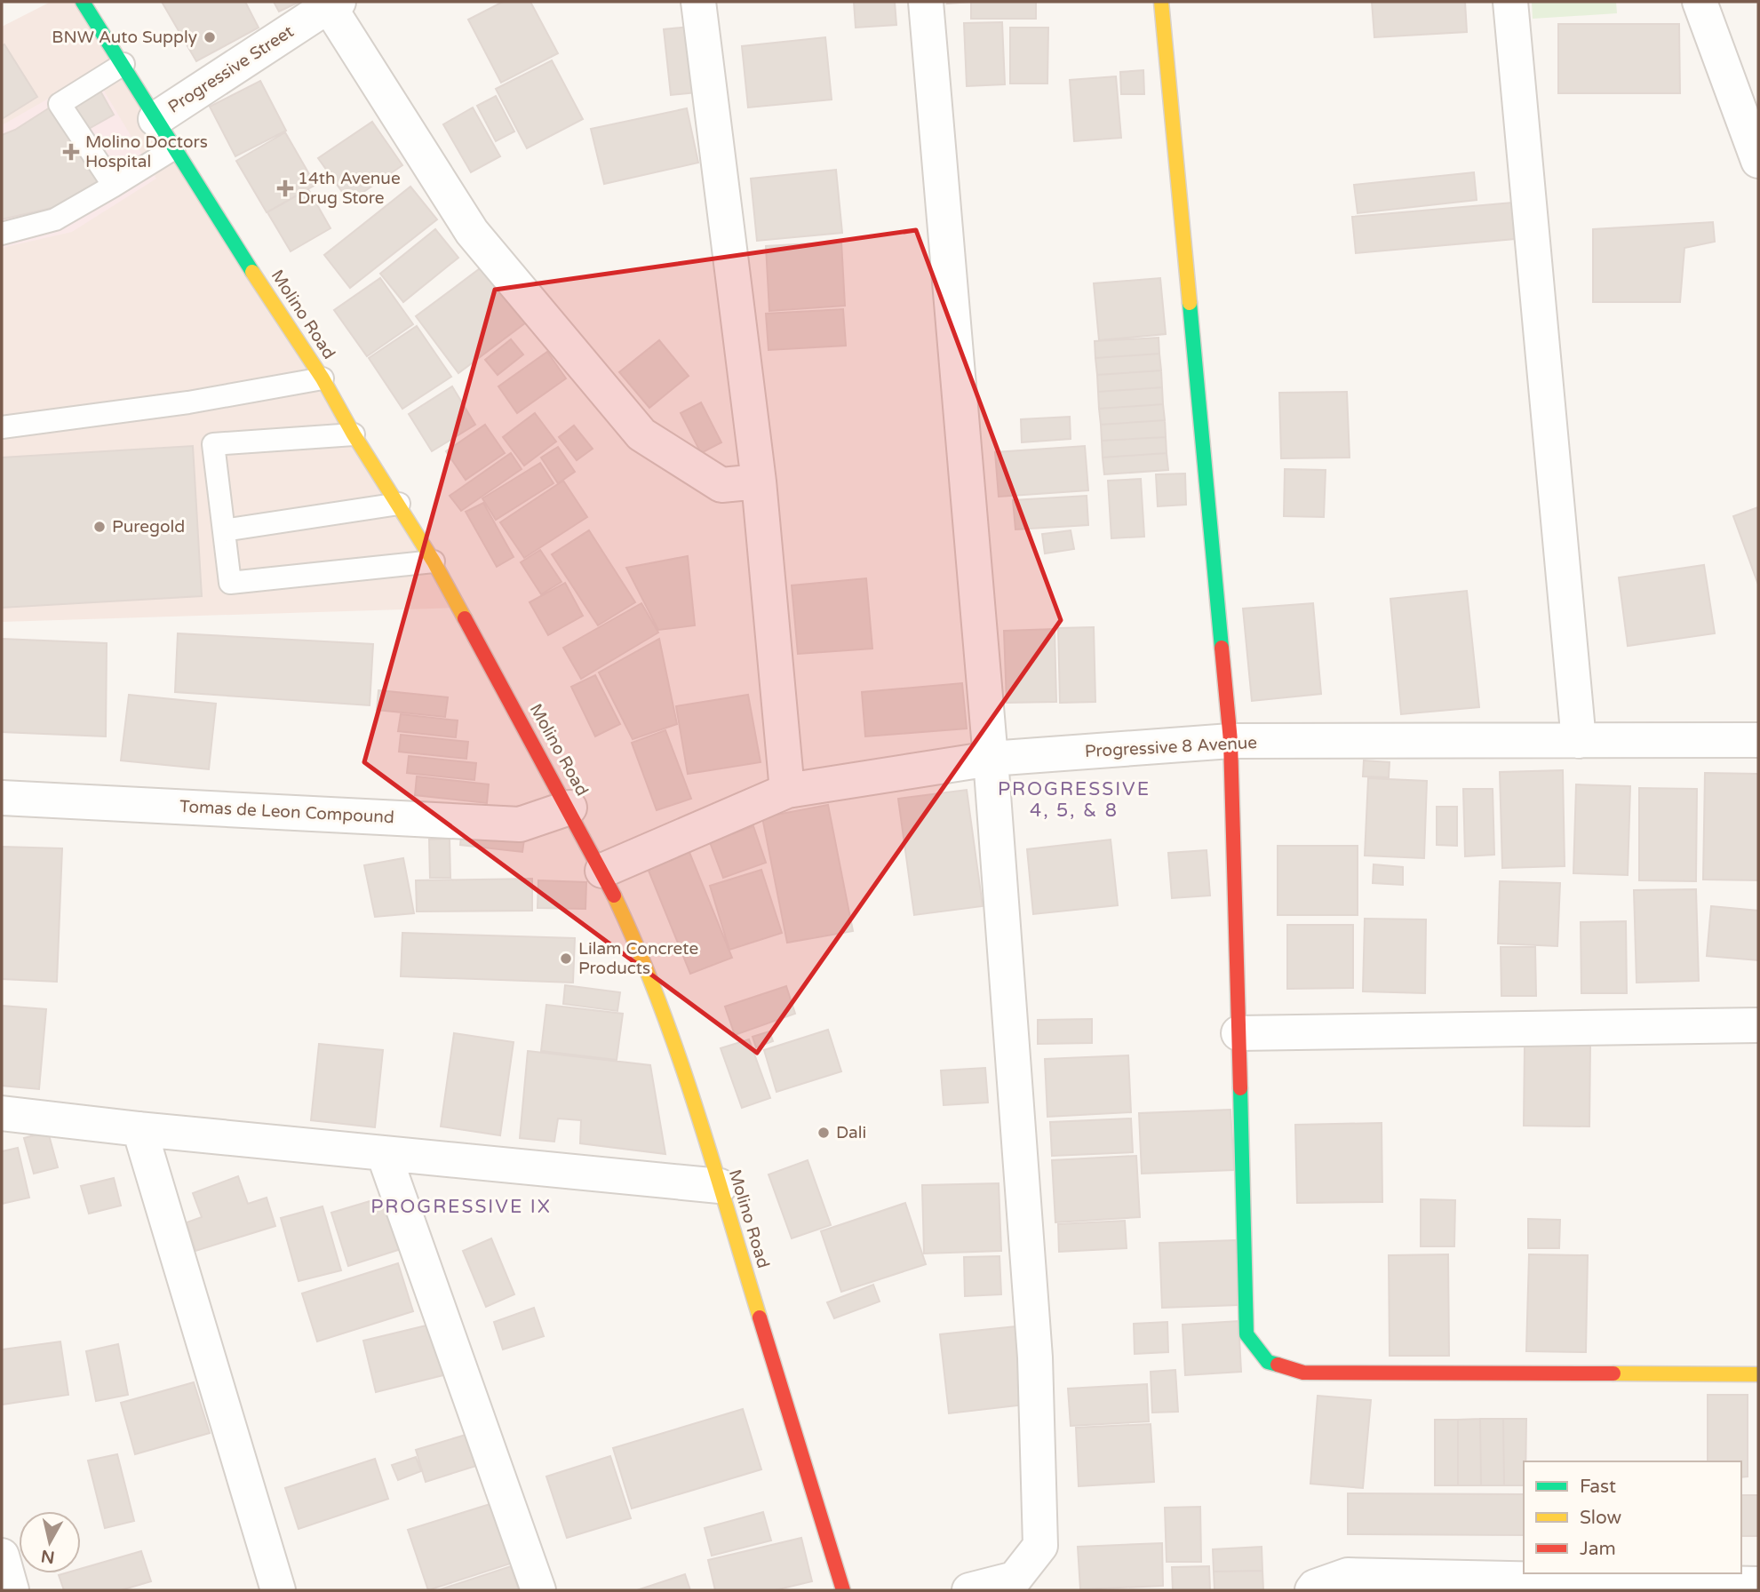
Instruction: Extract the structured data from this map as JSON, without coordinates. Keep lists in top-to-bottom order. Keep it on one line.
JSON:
{"streets":{"street":["Progressive Street","Molino Road","Progressive 8 Avenue","Tomas de Leon Compound"]},"crossings":[["Progressive Street","Molino Road"],["Molino Road","Progressive 8 Avenue"],["Molino Road","Tomas de Leon Compound"]],"districts":["PROGRESSIVE 4, 5, & 8","PROGRESSIVE IX"],"places":{"other":["BNW Auto Supply","Puregold","Lilam Concrete Products","Dali"],"health":["Molino Doctors Hospital","14th Avenue Drug Store"]},"legend":["Fast","Slow","Jam"],"north":"bottom"}
